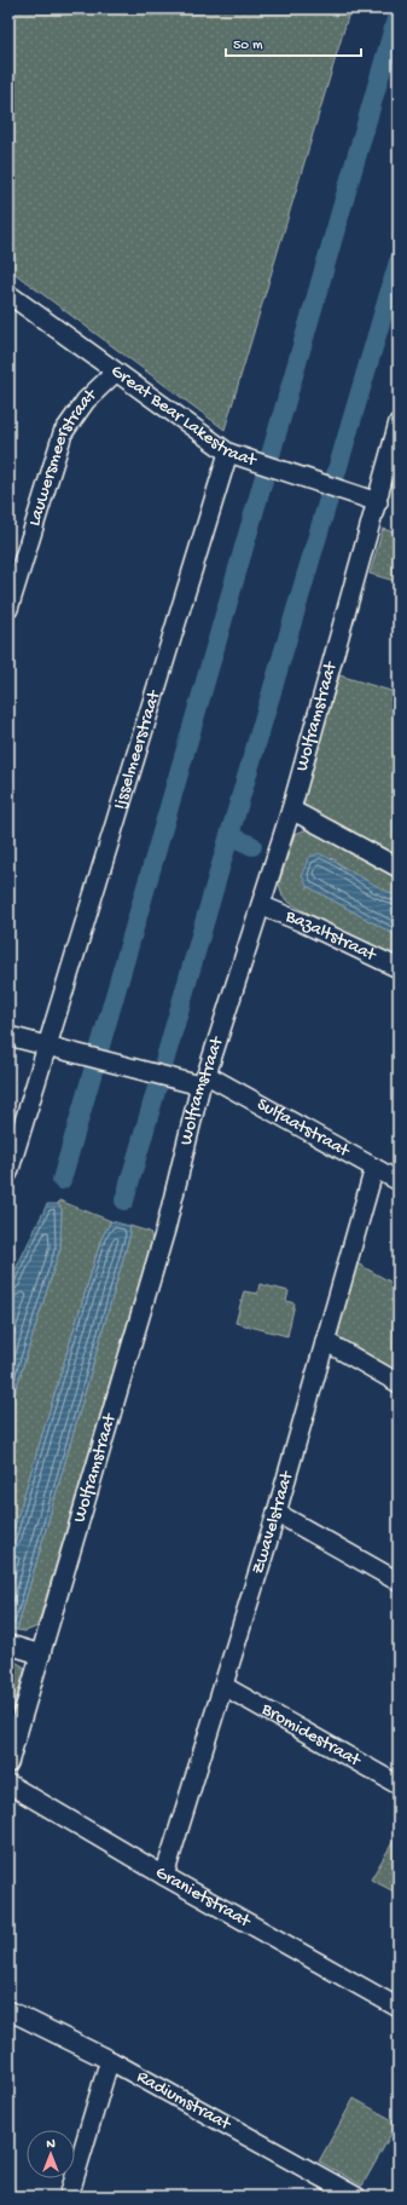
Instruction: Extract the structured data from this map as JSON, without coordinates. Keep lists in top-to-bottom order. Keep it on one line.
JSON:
{"streets":{"street":["Great Bear Lakestraat","Lauwersmeerstraat","Wolframstraat","Ijsselmeerstraat","Bazaltstraat","Sulfaatstraat","Zwavelstraat","Bromidestraat","Granietstraat","Radiumstraat"]},"crossings":[["Great Bear Lakestraat","Lauwersmeerstraat"],["Great Bear Lakestraat","Wolframstraat"],["Great Bear Lakestraat","Ijsselmeerstraat"],["Wolframstraat","Bazaltstraat"],["Wolframstraat","Sulfaatstraat"],["Ijsselmeerstraat","Sulfaatstraat"],["Sulfaatstraat","Zwavelstraat"],["Zwavelstraat","Bromidestraat"],["Zwavelstraat","Granietstraat"]],"scale_bar":"50 m","north":"top"}
